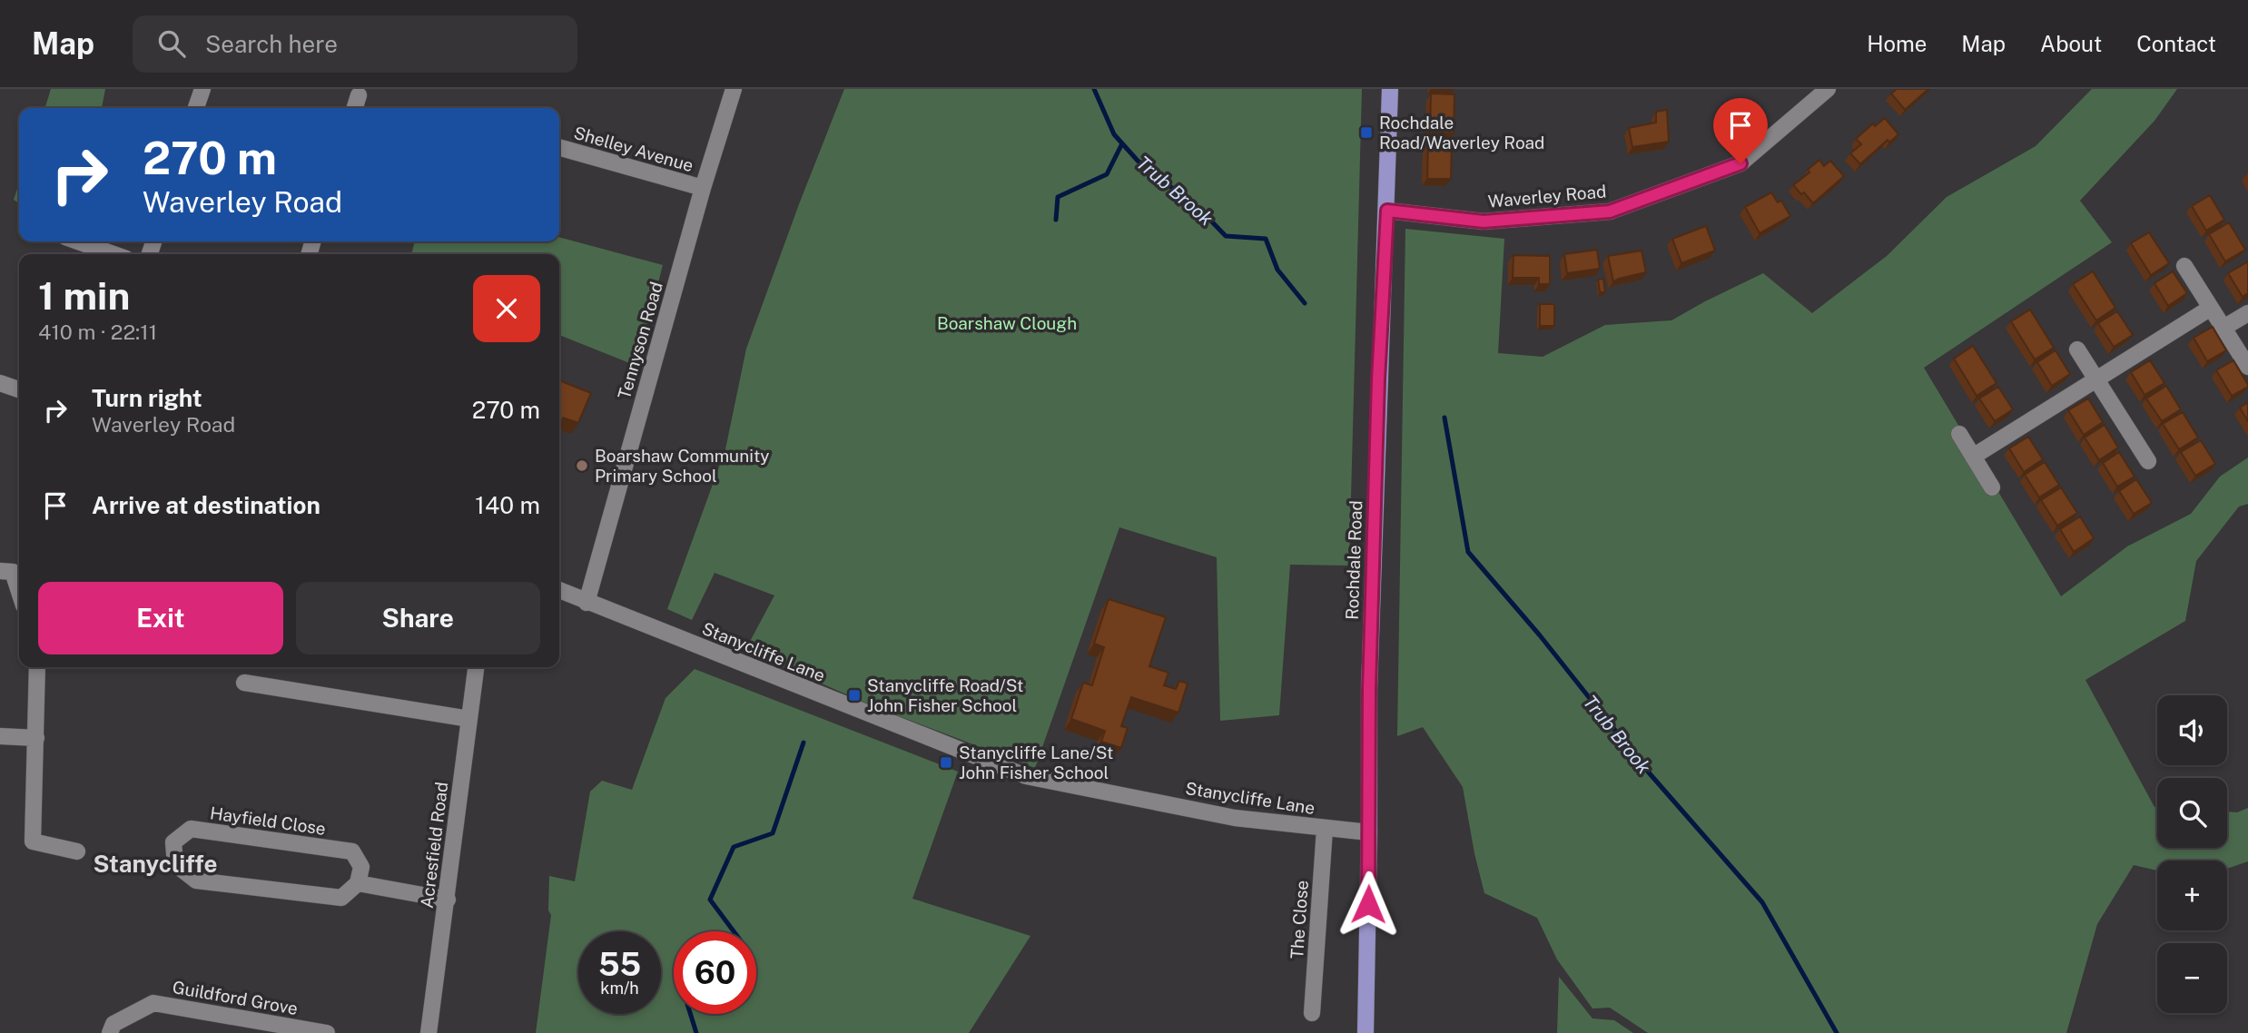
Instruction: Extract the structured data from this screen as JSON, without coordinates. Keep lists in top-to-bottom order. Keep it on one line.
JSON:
{"streets":{"main road":["Rochdale Road"],"street":["Shelley Avenue","Waverley Road","Tennyson Road","Stanycliffe Lane","Hayfield Close","Acresfield Road","The Close","Guildford Grove"]},"crossings":[["Shelley Avenue","Tennyson Road"],["Waverley Road","Rochdale Road"],["Tennyson Road","Stanycliffe Lane"],["Rochdale Road","Stanycliffe Lane"],["Stanycliffe Lane","The Close"]],"districts":["Stanycliffe"],"water":["Trub Brook"],"parks":["Boarshaw Clough"],"places":{"transit":["Rochdale Road/Waverley Road","Stanycliffe Road/St John Fisher School","Stanycliffe Lane/St John Fisher School"],"other":["Boarshaw Community Primary School"]},"page":{"header":"Map","search":"Search here","nav":["Home","Map","About","Contact"],"turn":["270 m","Waverley Road"],"heading":["1 min","410 m · 22:11"],"list":[{"name":"Turn right","note":"Waverley Road","value":"270 m"},{"name":"Arrive at destination","value":"140 m"}],"buttons":["Exit","Share"],"map_buttons":["+","−"],"speed":"55 km/h","limit":"60"}}
